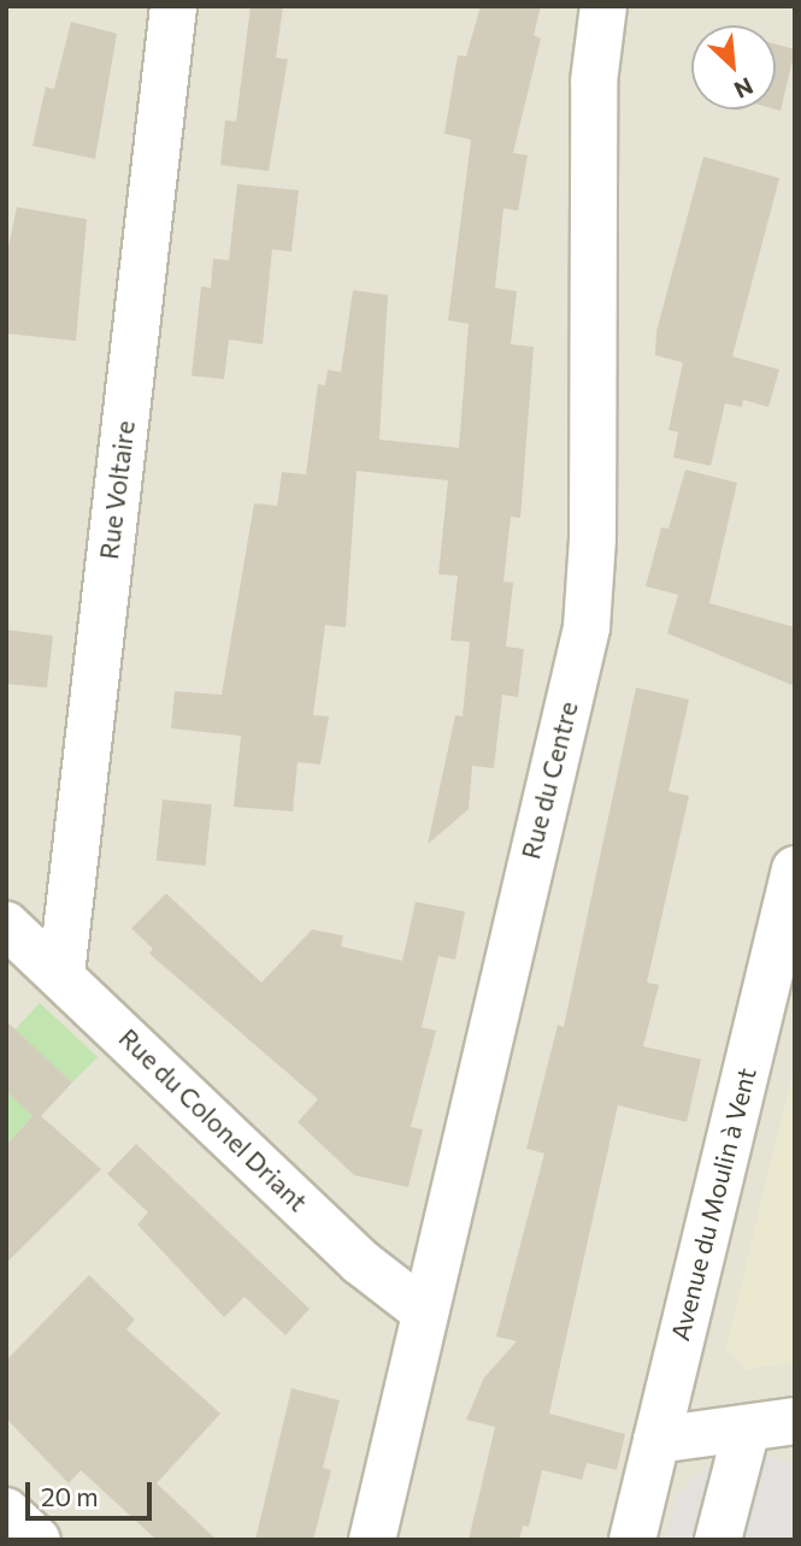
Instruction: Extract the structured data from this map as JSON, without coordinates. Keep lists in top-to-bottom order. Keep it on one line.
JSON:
{"streets":{"street":["Rue Voltaire","Rue du Centre","Rue du Colonel Driant","Avenue du Moulin à Vent"]},"crossings":[["Rue Voltaire","Rue du Colonel Driant"],["Rue du Centre","Rue du Colonel Driant"]],"scale_bar":"20 m","north":"bottom right"}
